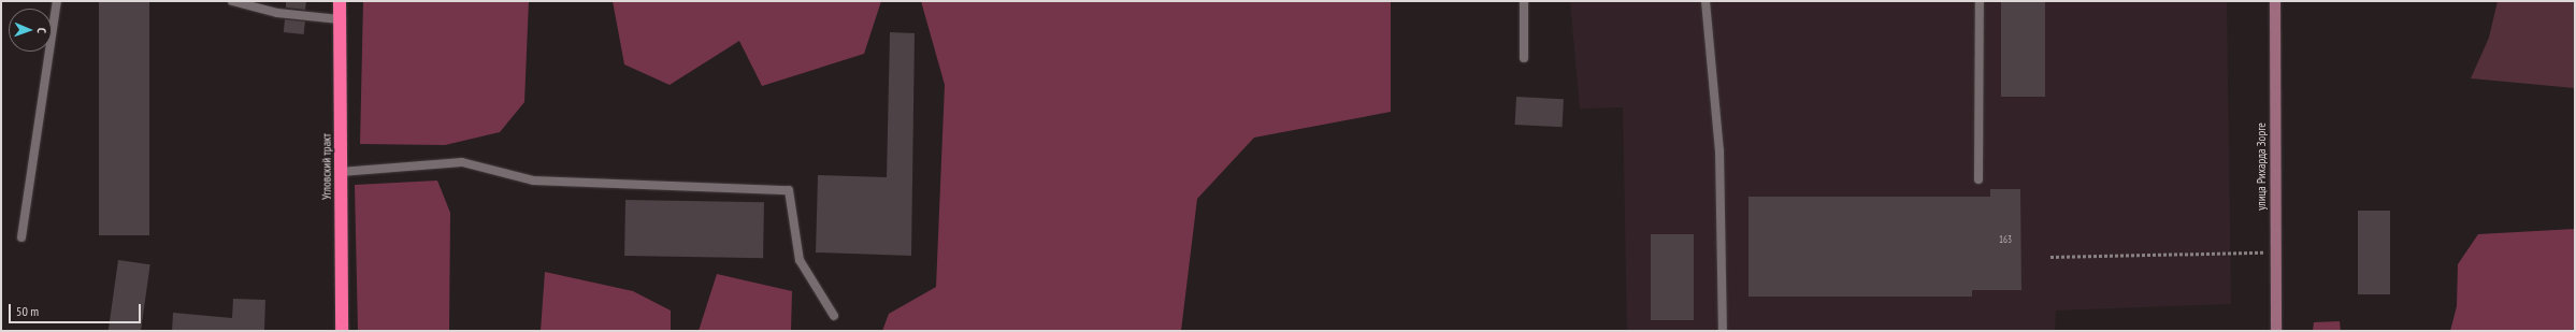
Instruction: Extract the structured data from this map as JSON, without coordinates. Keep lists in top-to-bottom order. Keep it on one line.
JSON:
{"streets":{"highway":["Угловский тракт"],"main road":["улица Рихарда Зорге"]},"house_numbers":["163"],"scale_bar":"50 m","north":"right"}
